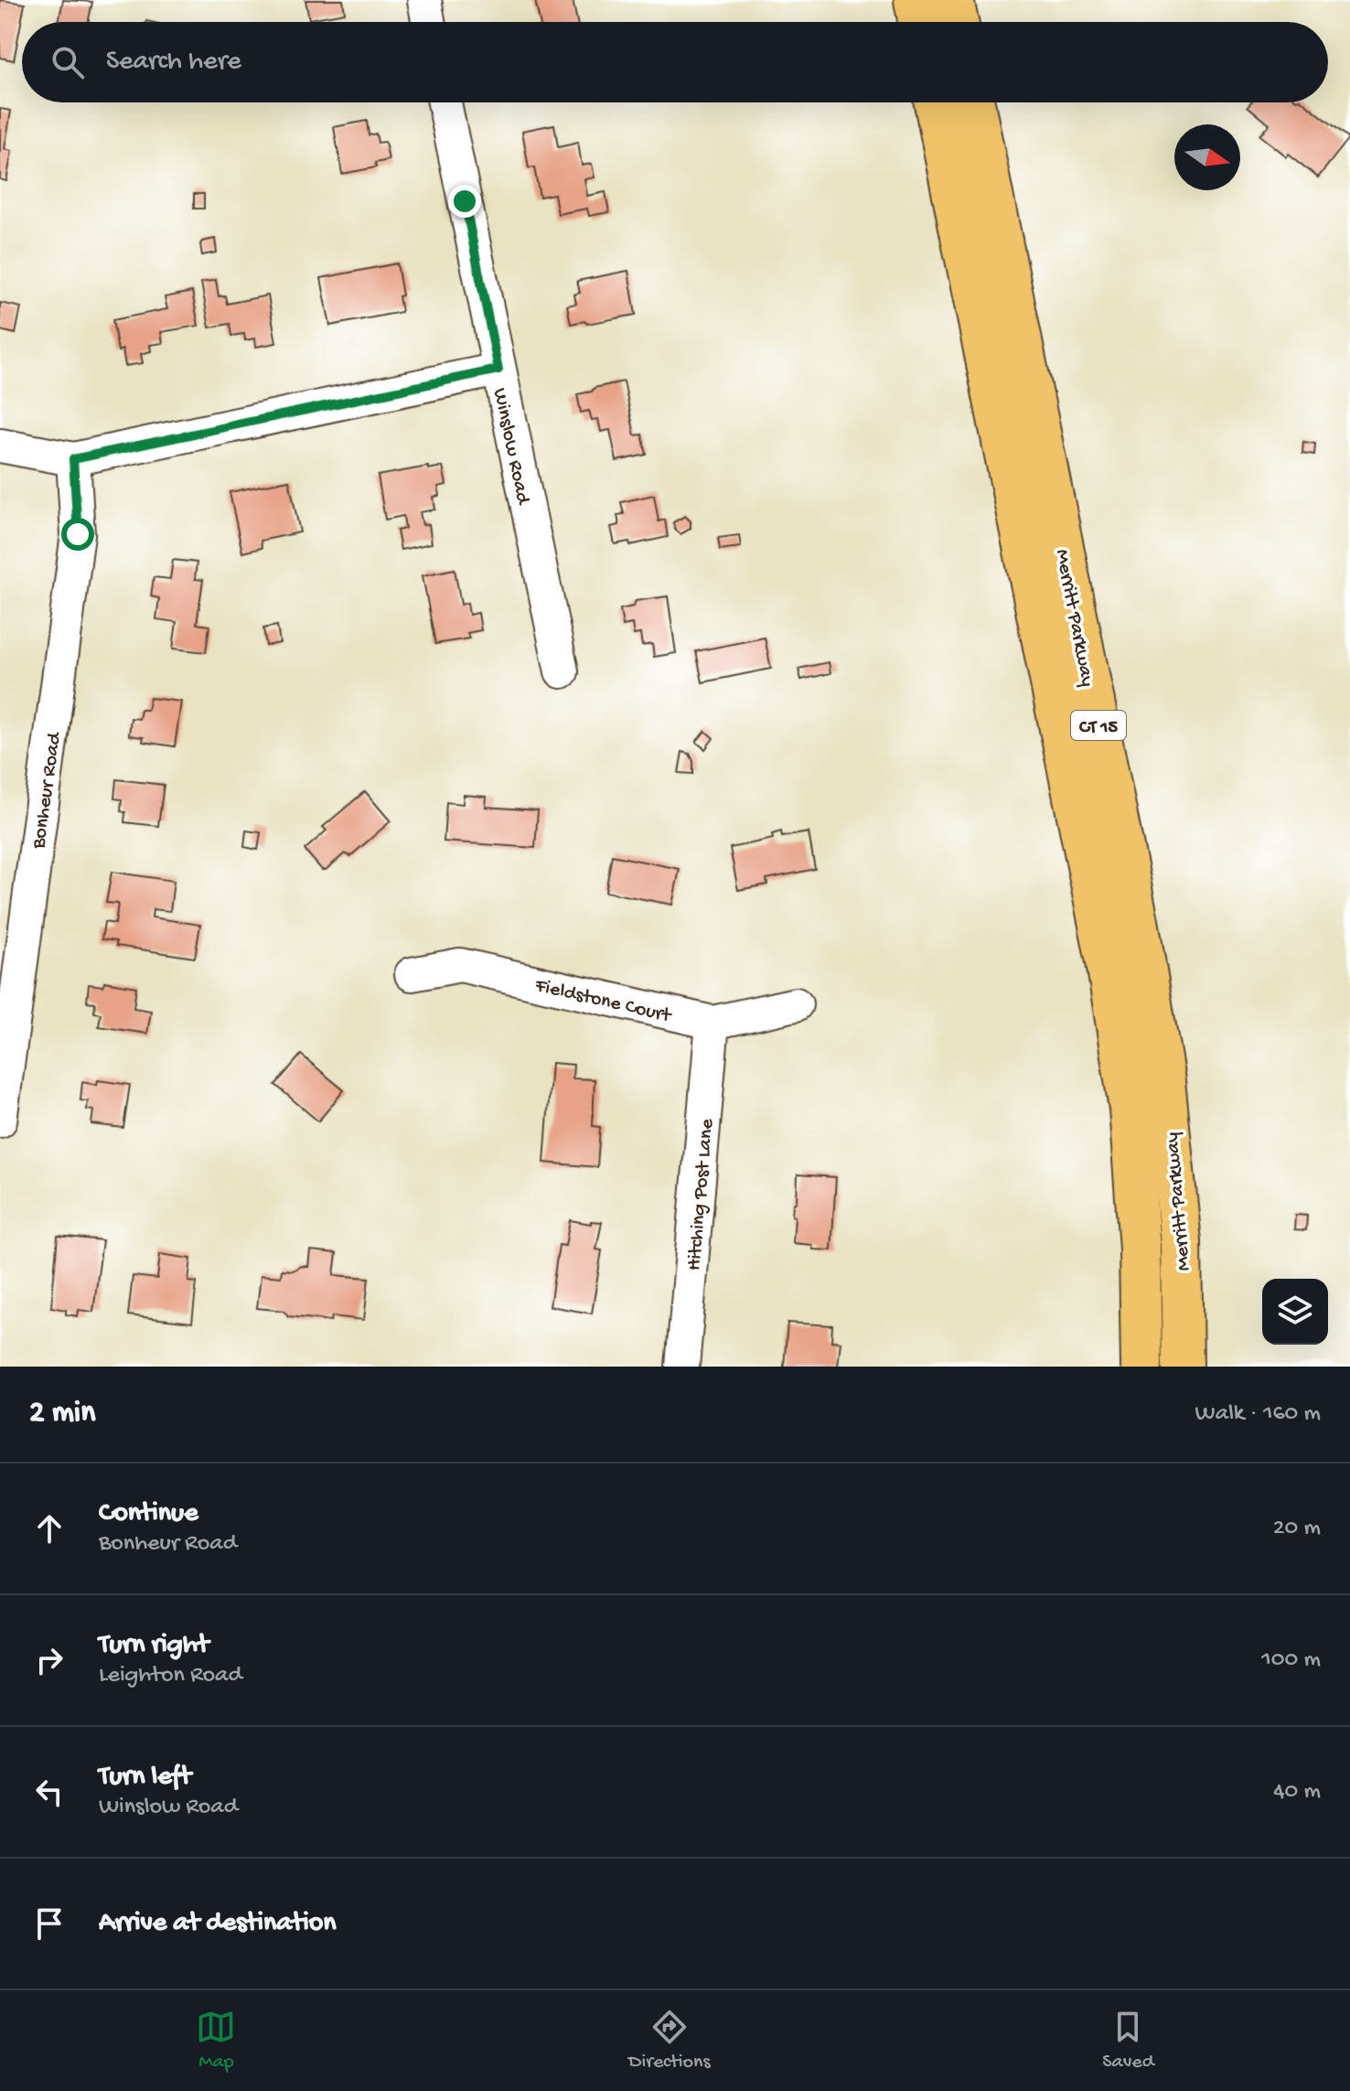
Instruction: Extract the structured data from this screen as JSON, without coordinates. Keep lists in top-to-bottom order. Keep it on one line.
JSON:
{"streets":{"highway":["Merritt Parkway","CT 15"],"street":["Winslow Road","Bonheur Road","Fieldstone Court","Hitching Post Lane"]},"crossings":[["Fieldstone Court","Hitching Post Lane"]],"north":"right","page":{"search":"Search here","heading":["2 min","Walk · 160 m"],"list":[["Continue","Bonheur Road","20 m"],["Turn right","Leighton Road","100 m"],["Turn left","Winslow Road","40 m"],"Arrive at destination"],"nav":["Map","Directions","Saved"]}}
